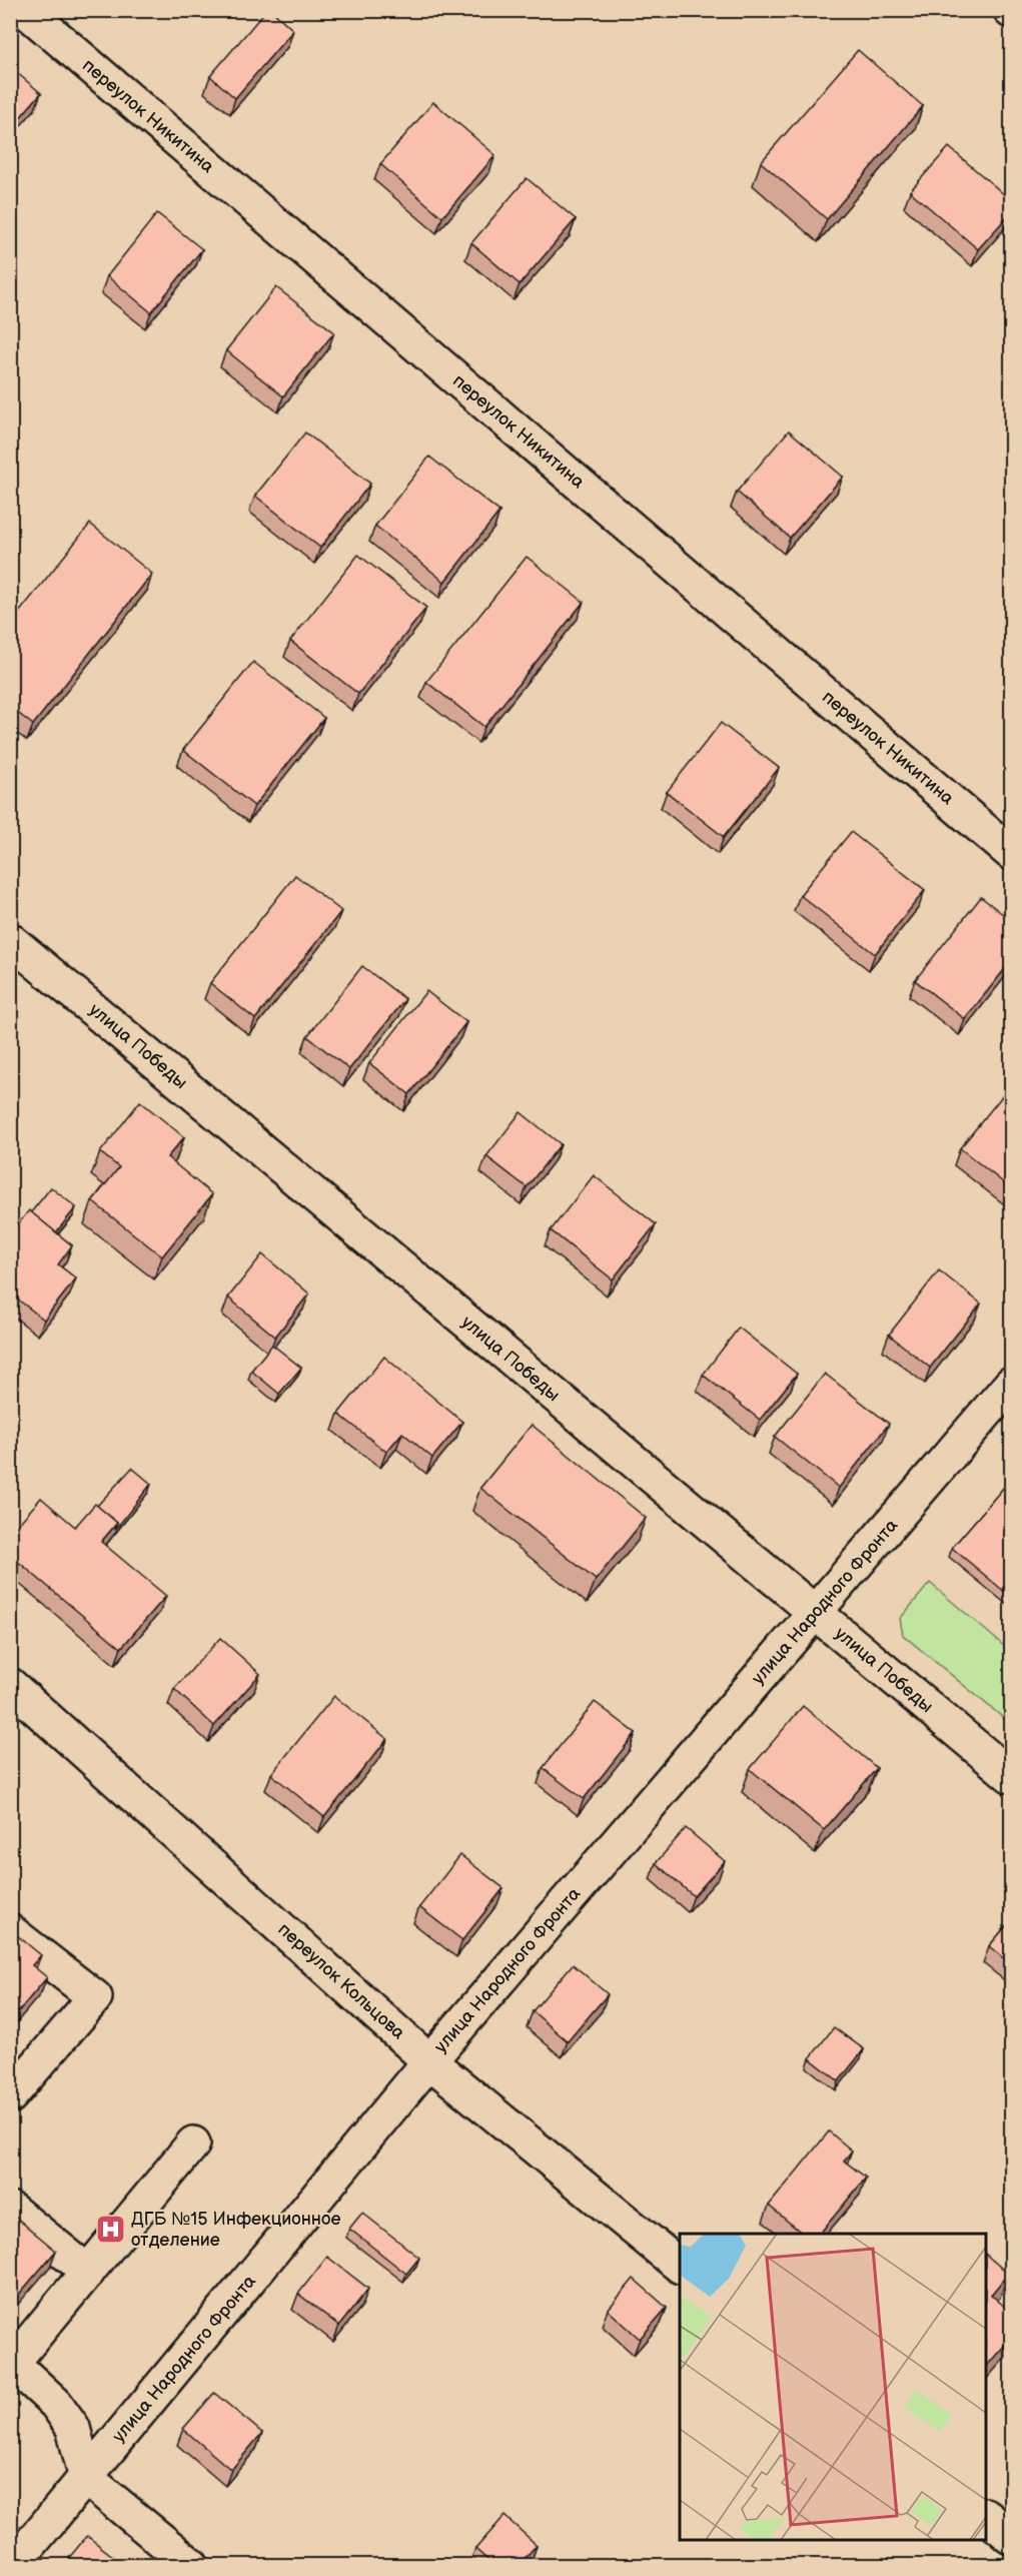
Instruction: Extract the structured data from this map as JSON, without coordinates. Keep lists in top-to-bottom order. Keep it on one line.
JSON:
{"streets":{"street":["переулок Никитина","улица Победы","улица Народного Фронта","переулок Кольцова"]},"crossings":[["улица Победы","улица Народного Фронта"],["улица Народного Фронта","переулок Кольцова"]],"places":{"hospital":["ДГБ №15 Инфекционное отделение"]}}
